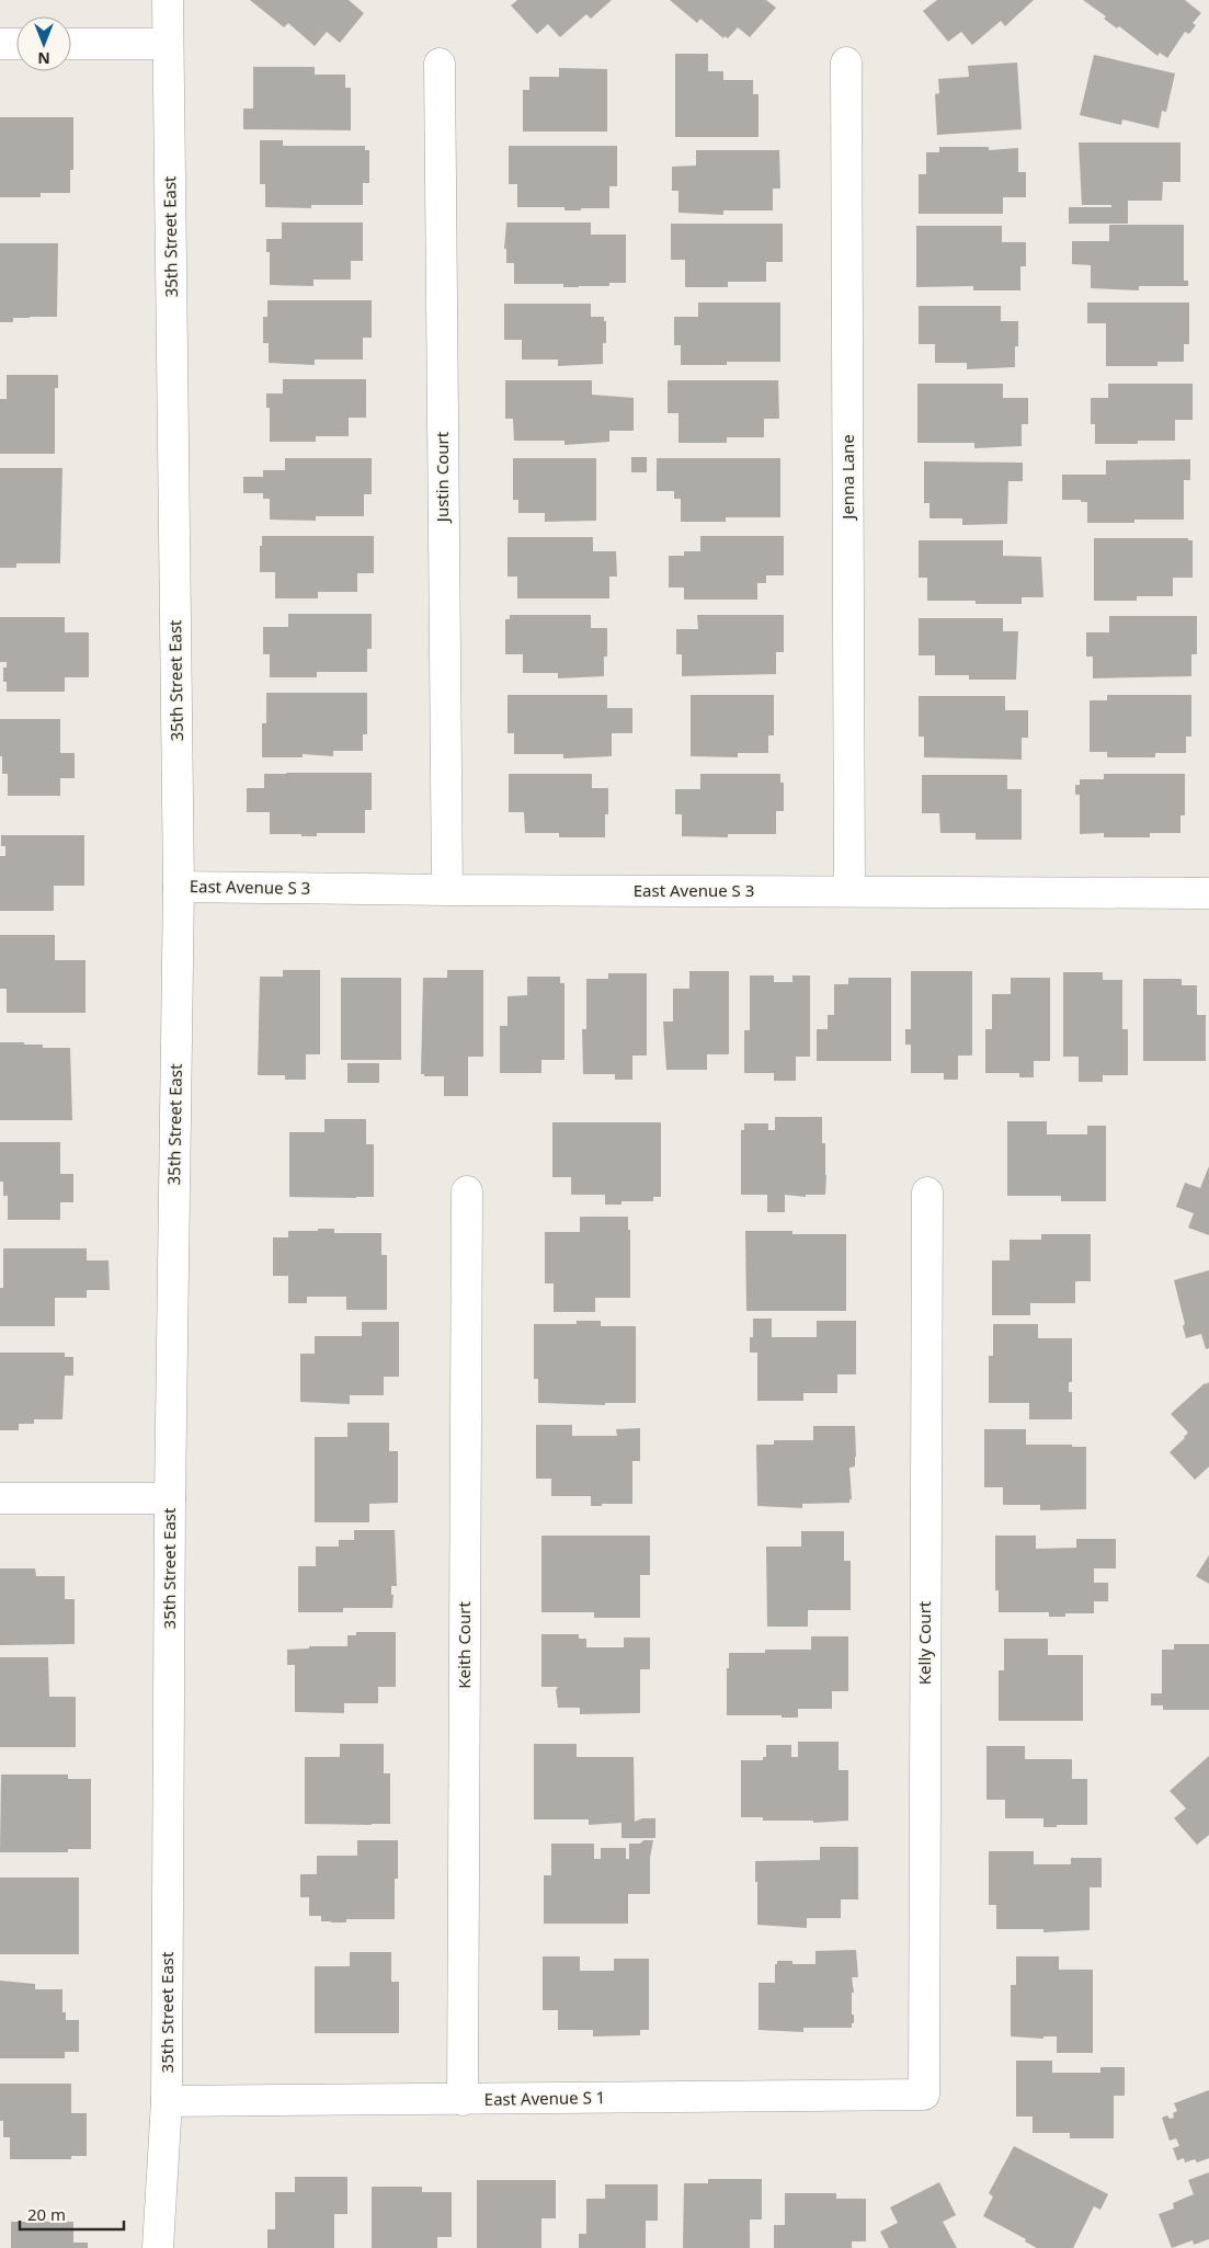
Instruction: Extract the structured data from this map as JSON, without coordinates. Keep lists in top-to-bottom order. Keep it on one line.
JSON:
{"streets":{"street":["35th Street East","Justin Court","Jenna Lane","East Avenue S 3","Kelly Court","Keith Court","East Avenue S 1"]},"crossings":[["35th Street East","East Avenue S 3"],["35th Street East","East Avenue S 1"],["Justin Court","East Avenue S 3"],["Jenna Lane","East Avenue S 3"],["Kelly Court","East Avenue S 1"],["Keith Court","East Avenue S 1"]],"scale_bar":"20 m","north":"bottom"}
